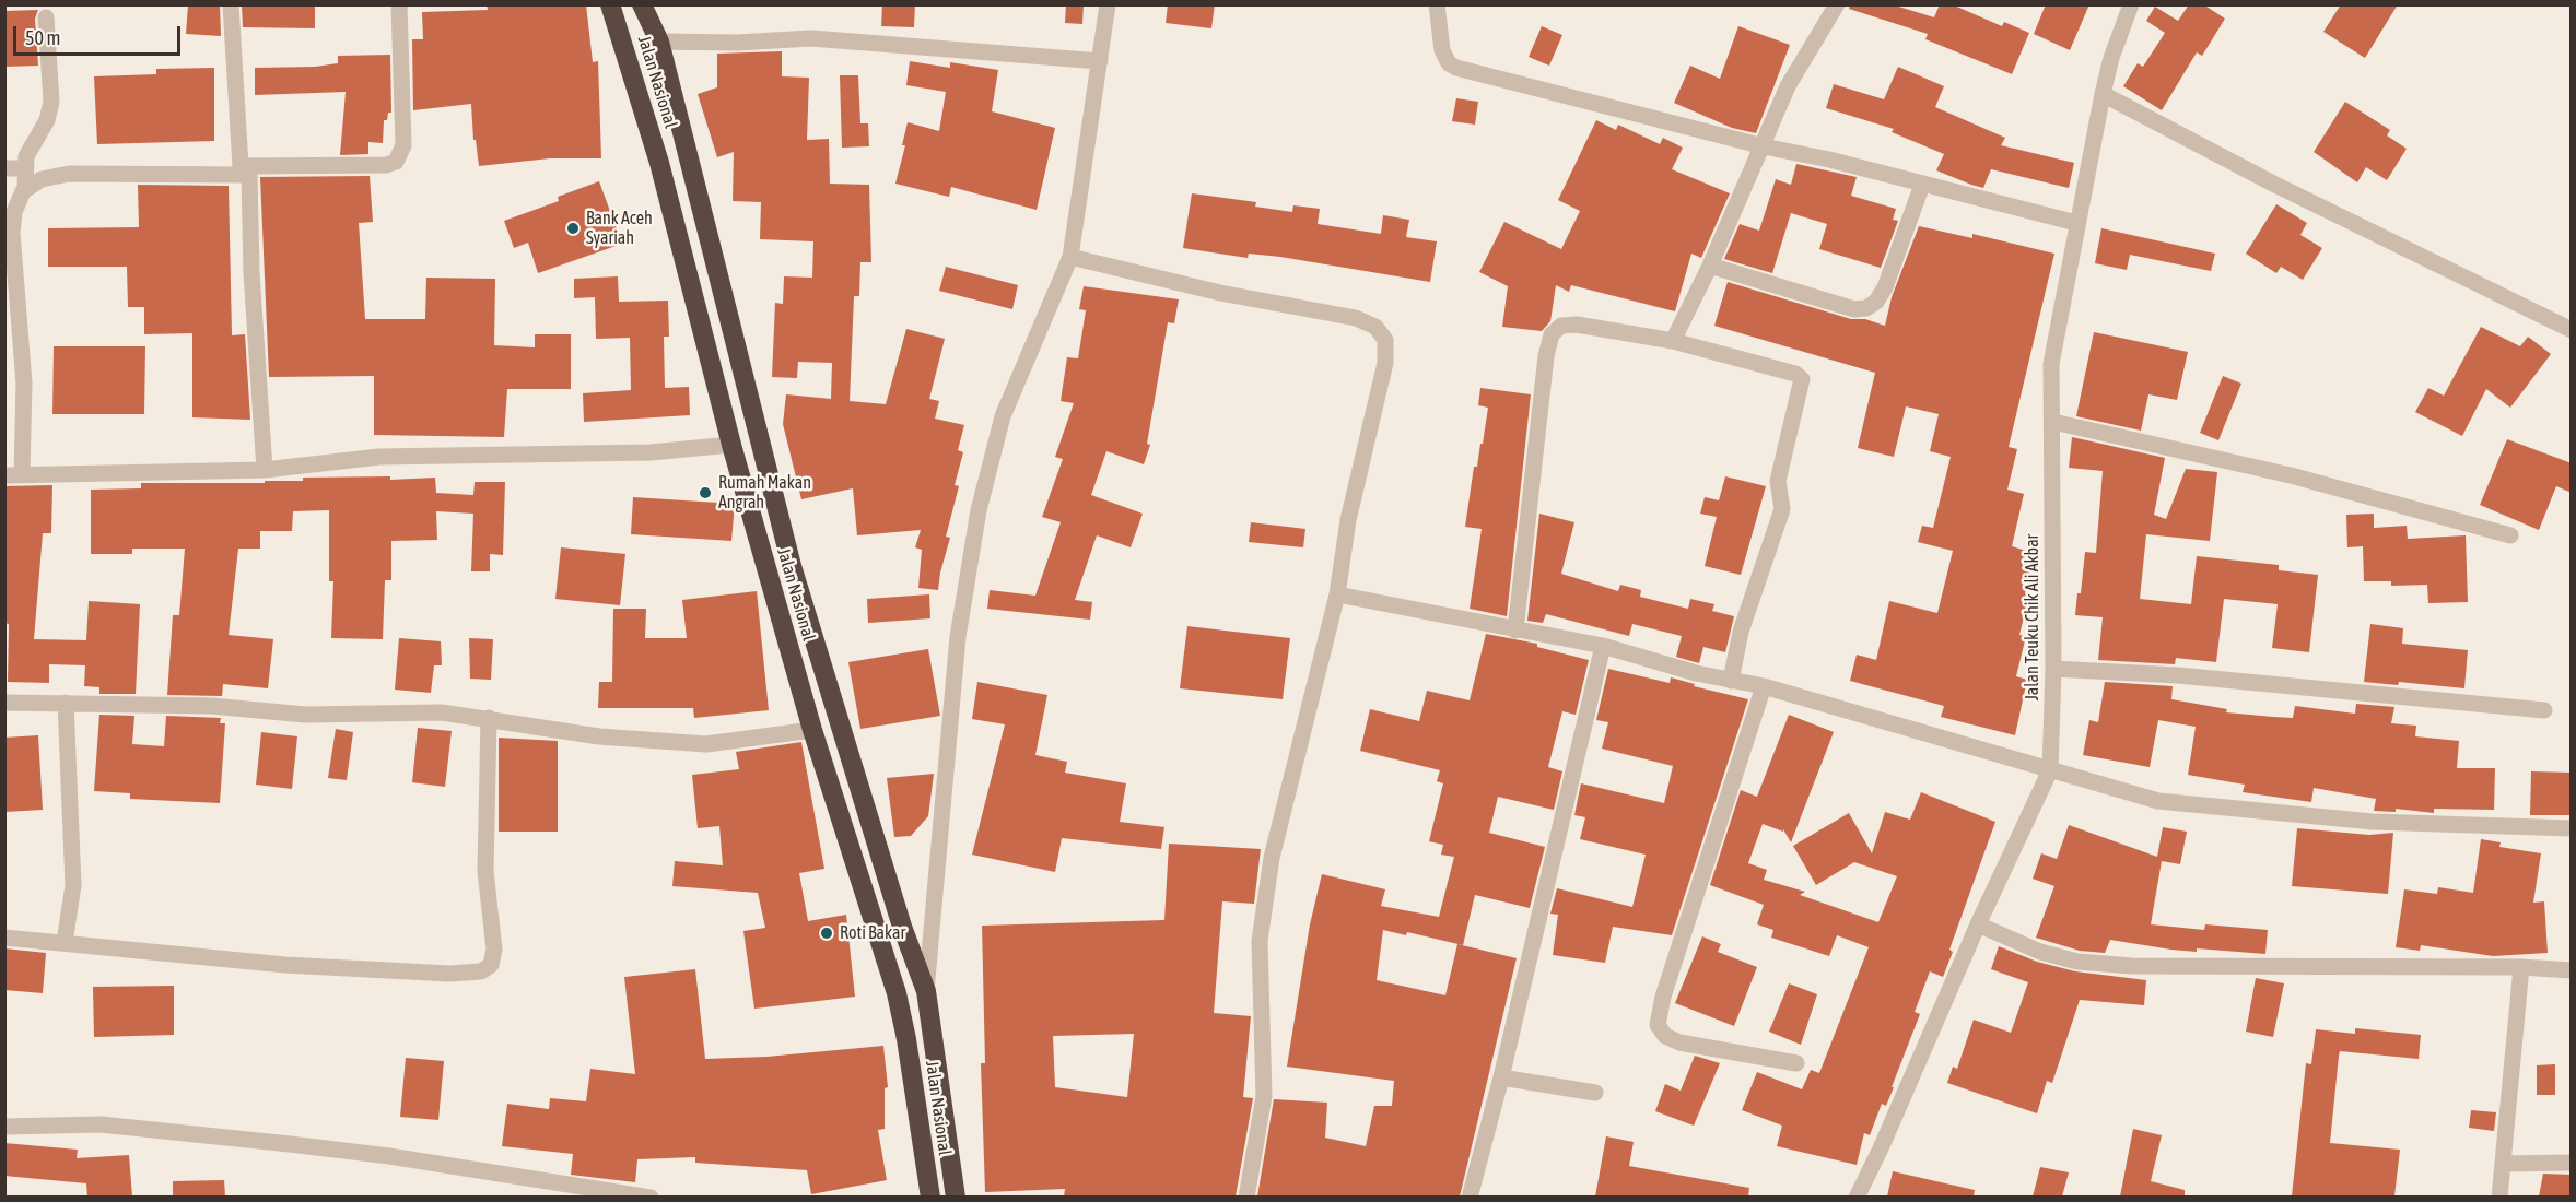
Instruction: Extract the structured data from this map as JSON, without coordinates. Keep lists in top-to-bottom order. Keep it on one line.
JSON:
{"streets":{"highway":["Jalan Nasional"],"street":["Jalan Teuku Chik Ali Akbar"]},"places":["Bank Aceh Syariah","Rumah Makan Angrah","Roti Bakar"],"scale_bar":"50 m"}
